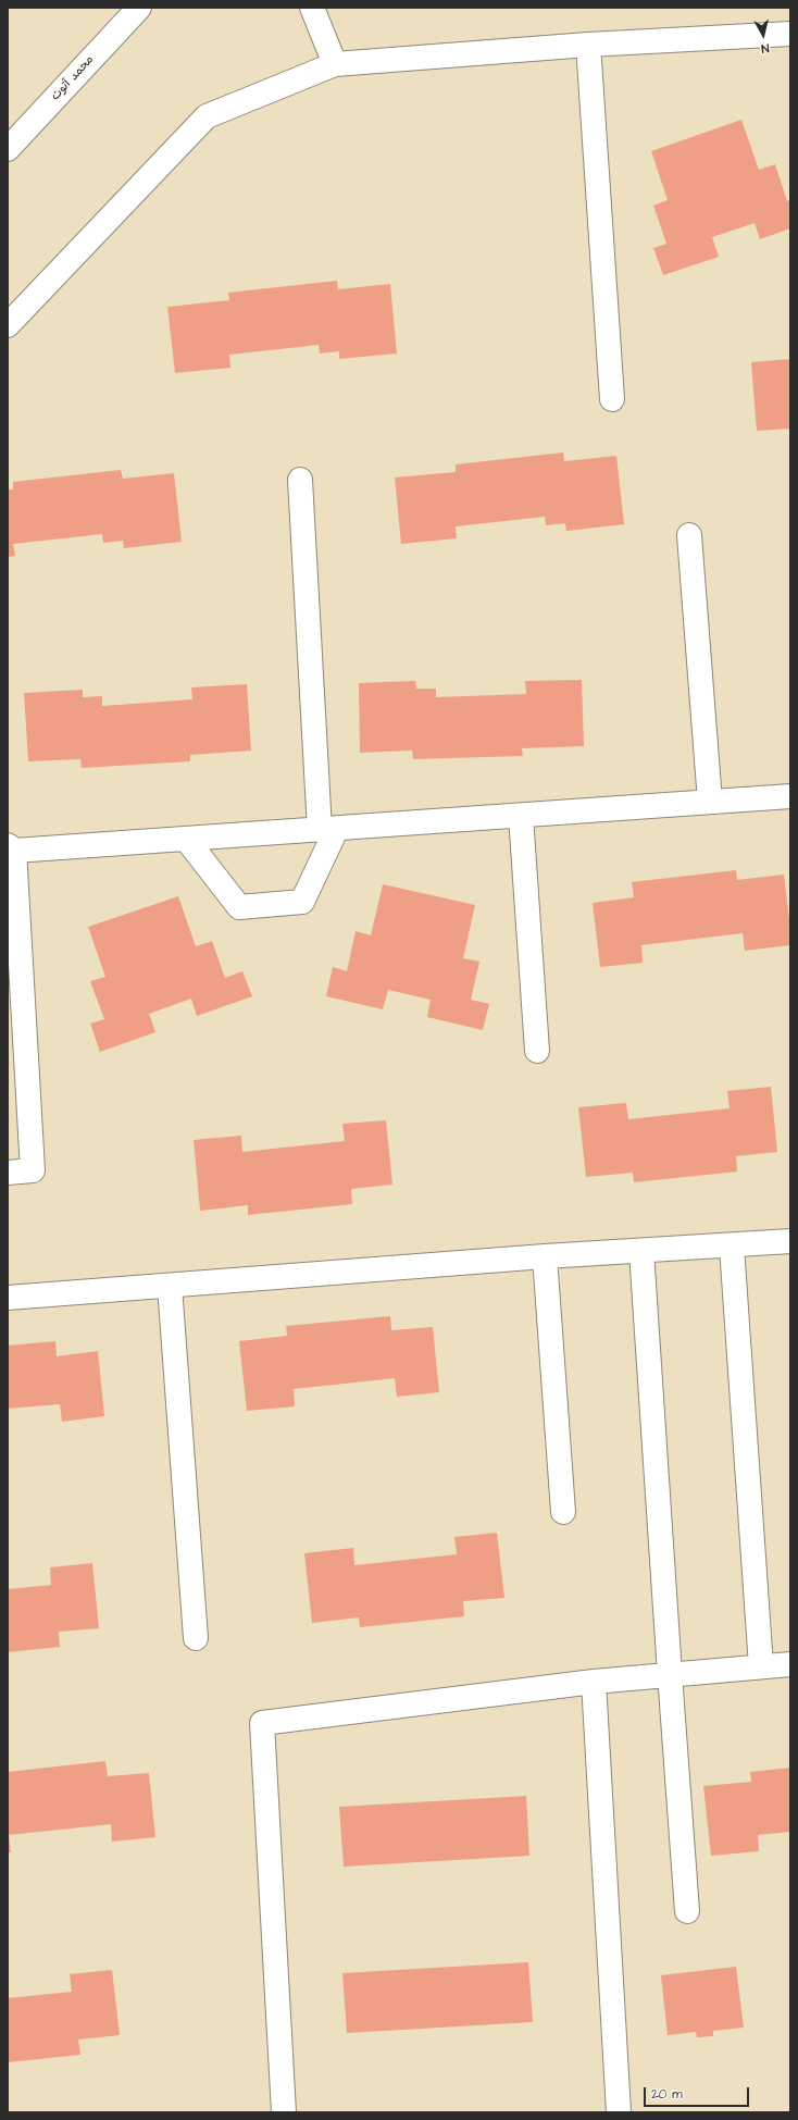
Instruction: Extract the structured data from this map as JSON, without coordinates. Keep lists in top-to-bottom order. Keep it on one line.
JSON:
{"streets":{"street":["محمد آتوت"]},"scale_bar":"20 m","north":"bottom"}
